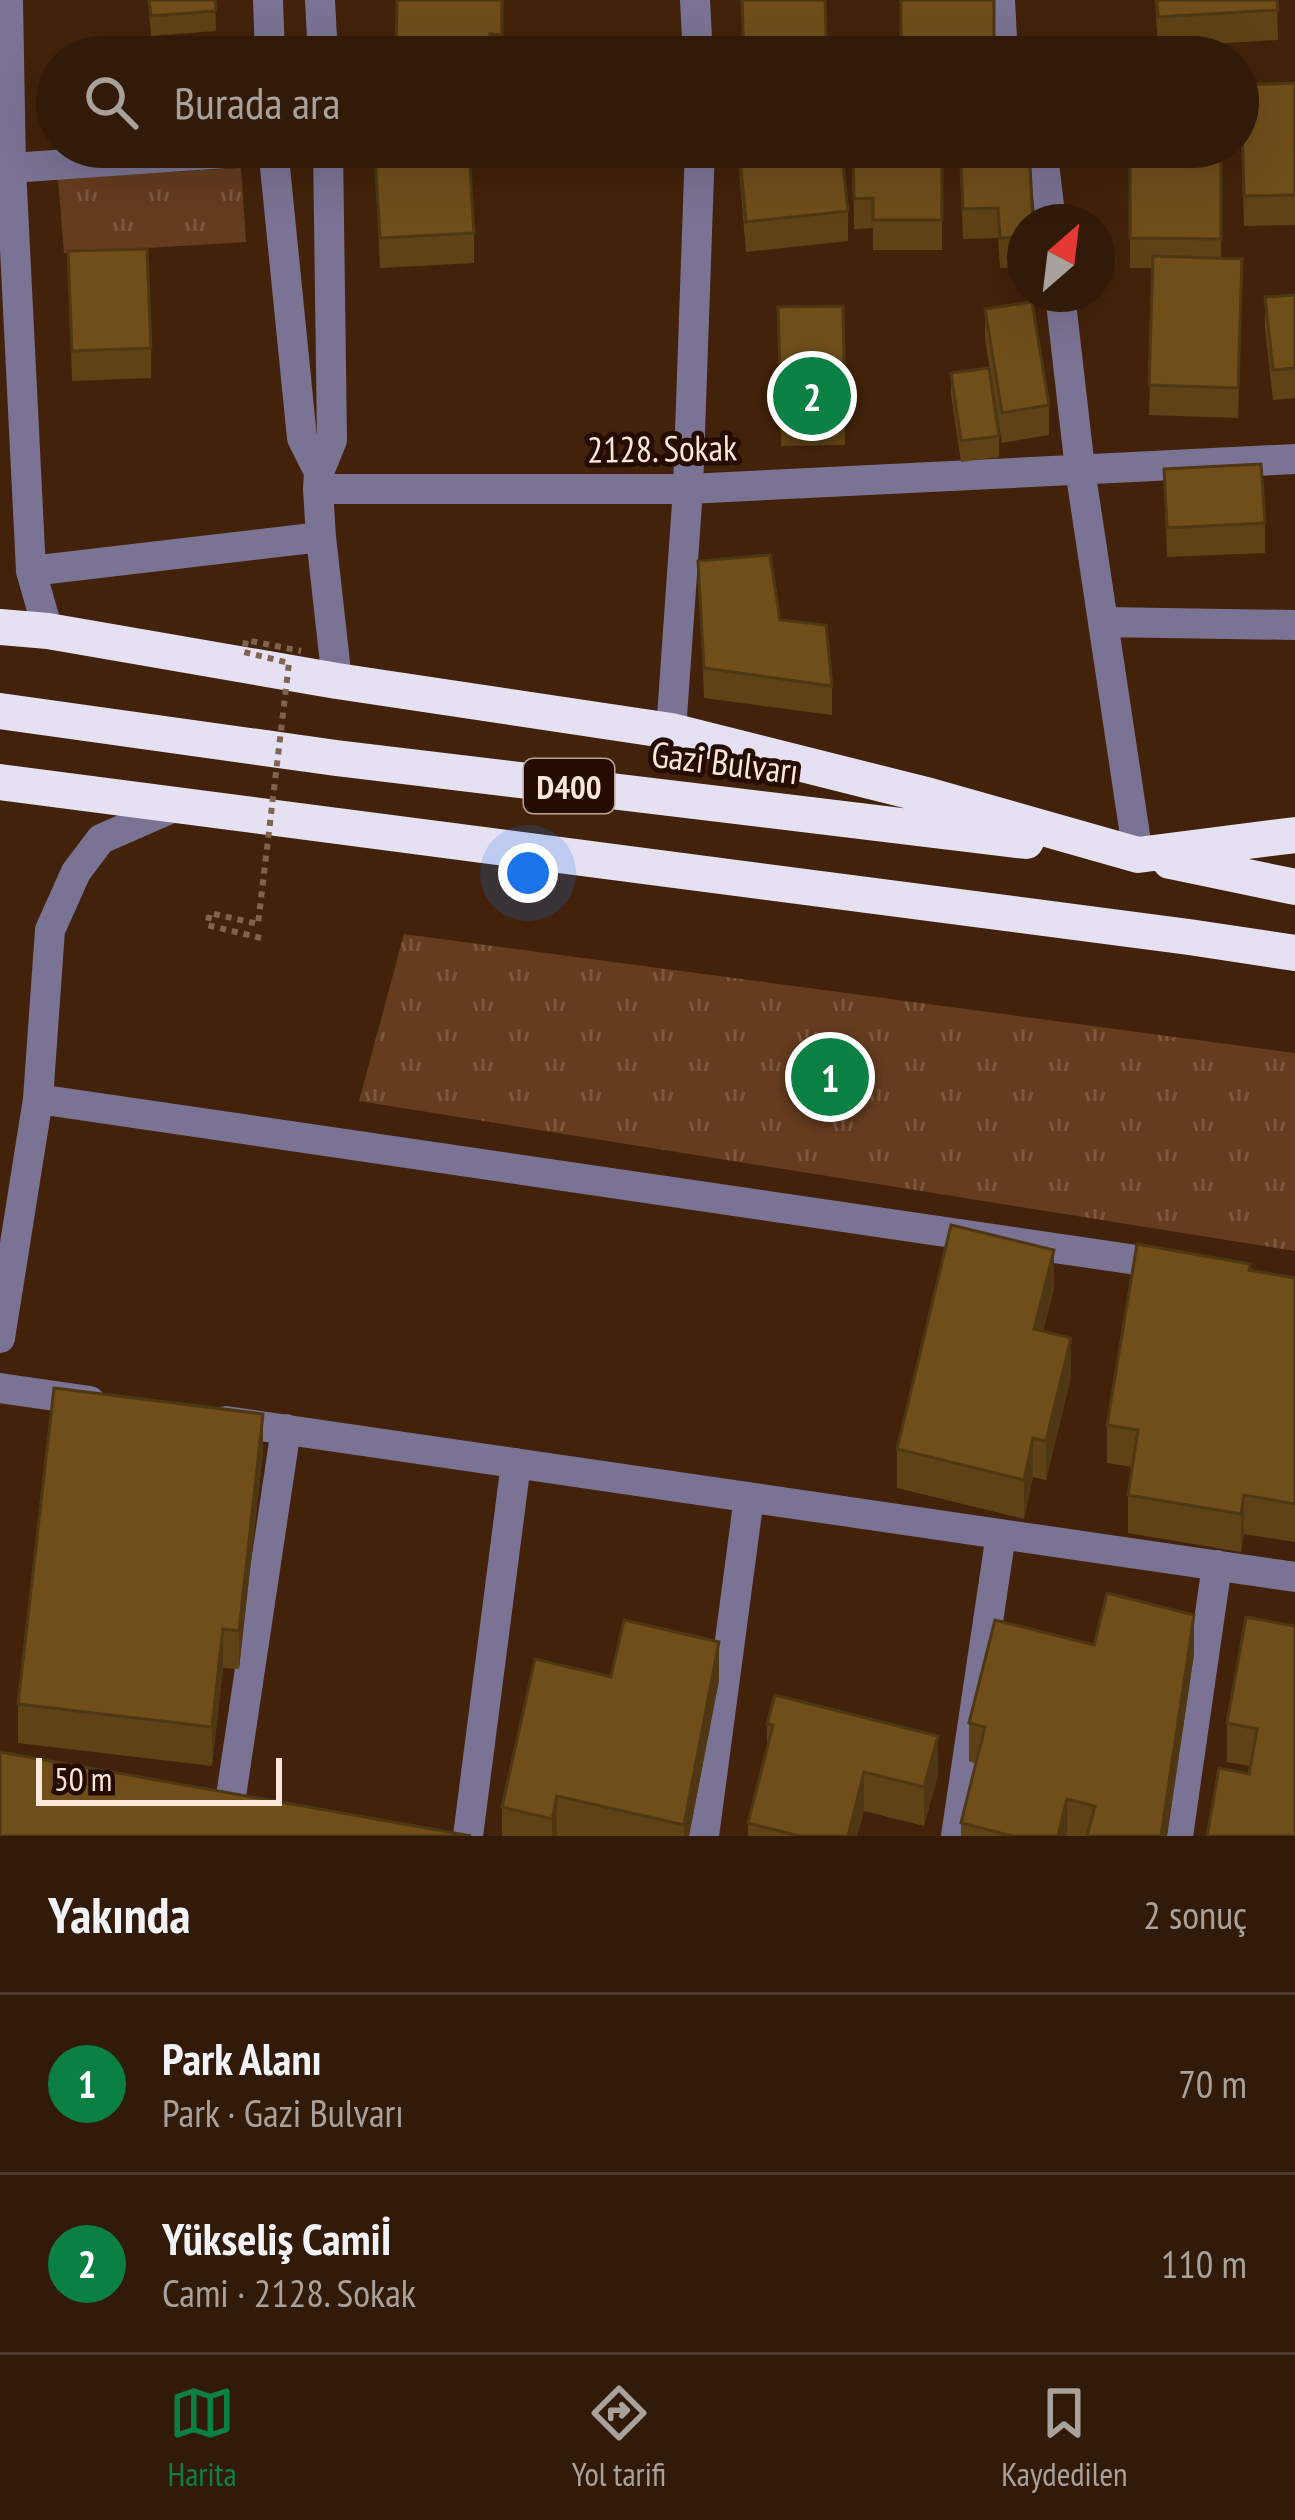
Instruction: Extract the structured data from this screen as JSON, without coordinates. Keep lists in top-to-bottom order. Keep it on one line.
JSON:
{"streets":{"highway":["Gazi Bulvarı","D400"],"street":["2128. Sokak"]},"scale_bar":"50 m","north":"top right","page":{"search":"Burada ara","pins":["2","1"],"scale":"50 m","heading":["Yakında","2 sonuç"],"list":[{"mark":"1","name":"Park Alanı","note":"Park · Gazi Bulvarı","value":"70 m"},{"mark":"2","name":"Yükseliş Camiİ","note":"Cami · 2128. Sokak","value":"110 m"}],"nav":["Harita","Yol tarifi","Kaydedilen"]}}
